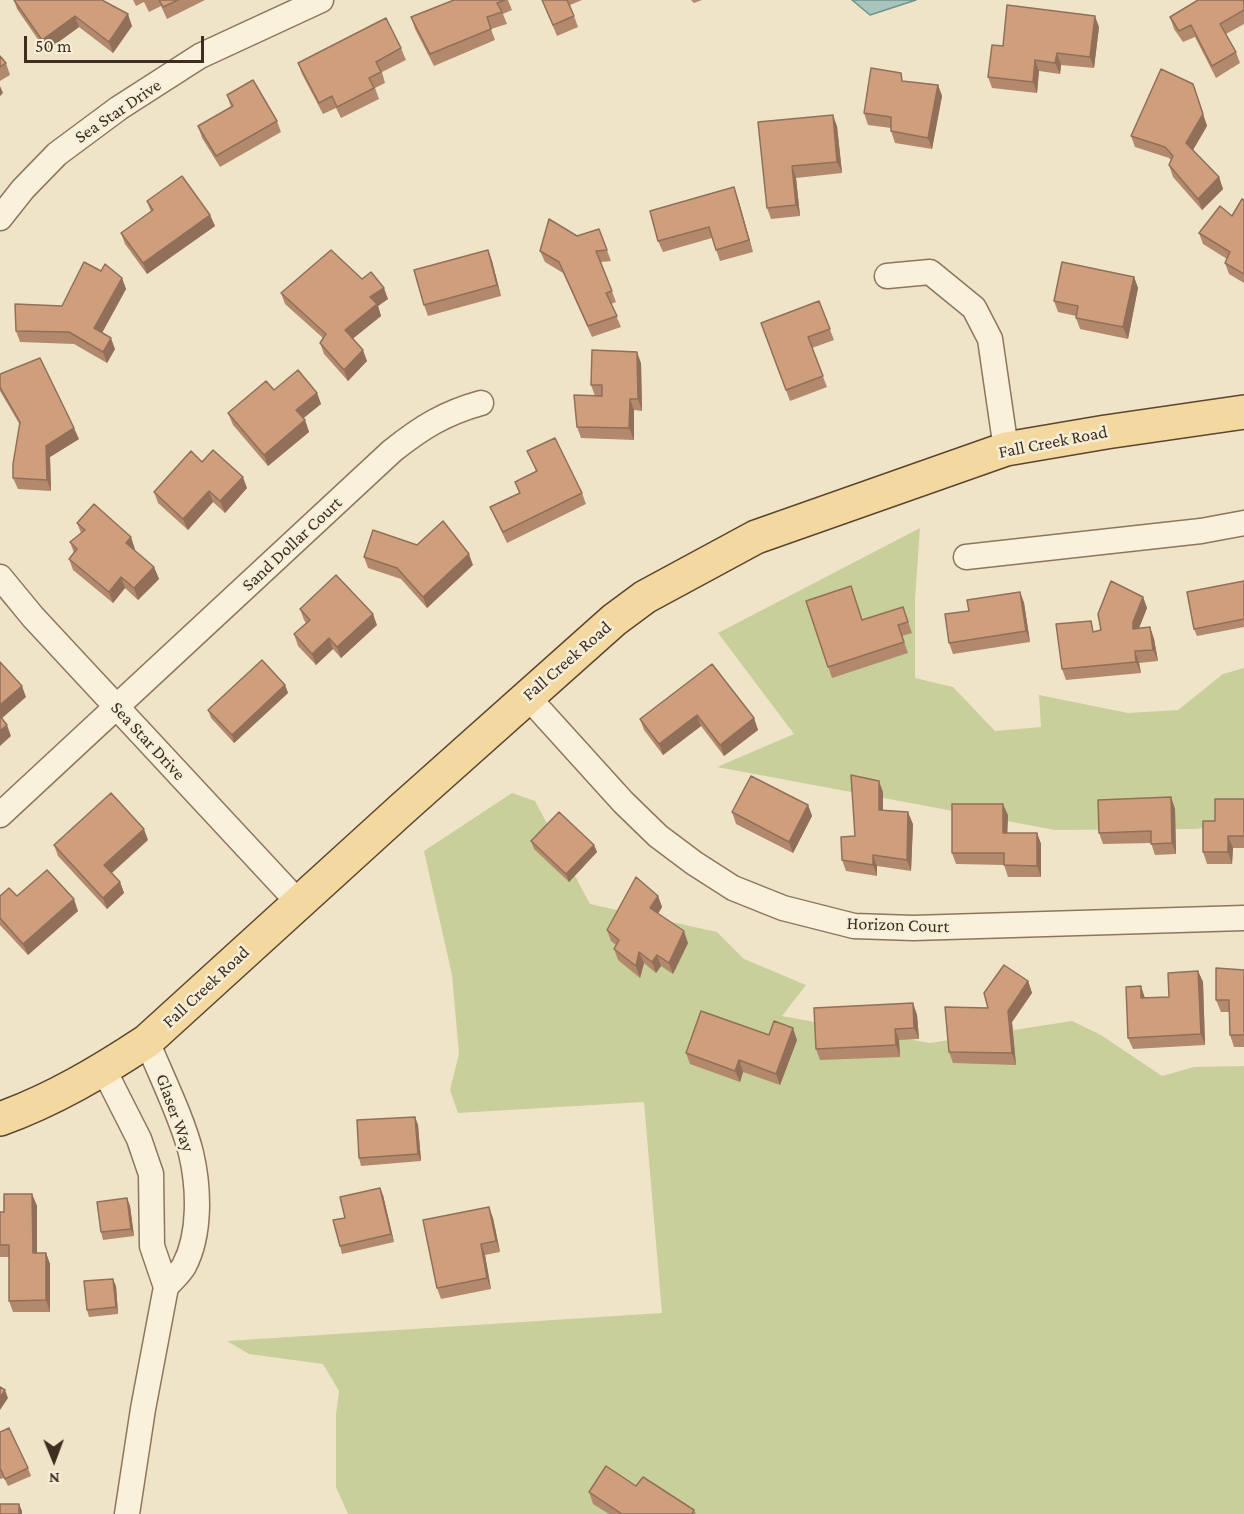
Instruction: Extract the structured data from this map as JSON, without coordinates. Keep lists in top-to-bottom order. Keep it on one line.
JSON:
{"streets":{"main road":["Fall Creek Road"],"street":["Sea Star Drive","Sand Dollar Court","Horizon Court","Glaser Way"]},"crossings":[["Sea Star Drive","Fall Creek Road"],["Sea Star Drive","Sand Dollar Court"],["Fall Creek Road","Horizon Court"],["Fall Creek Road","Glaser Way"]],"scale_bar":"50 m","north":"bottom"}
